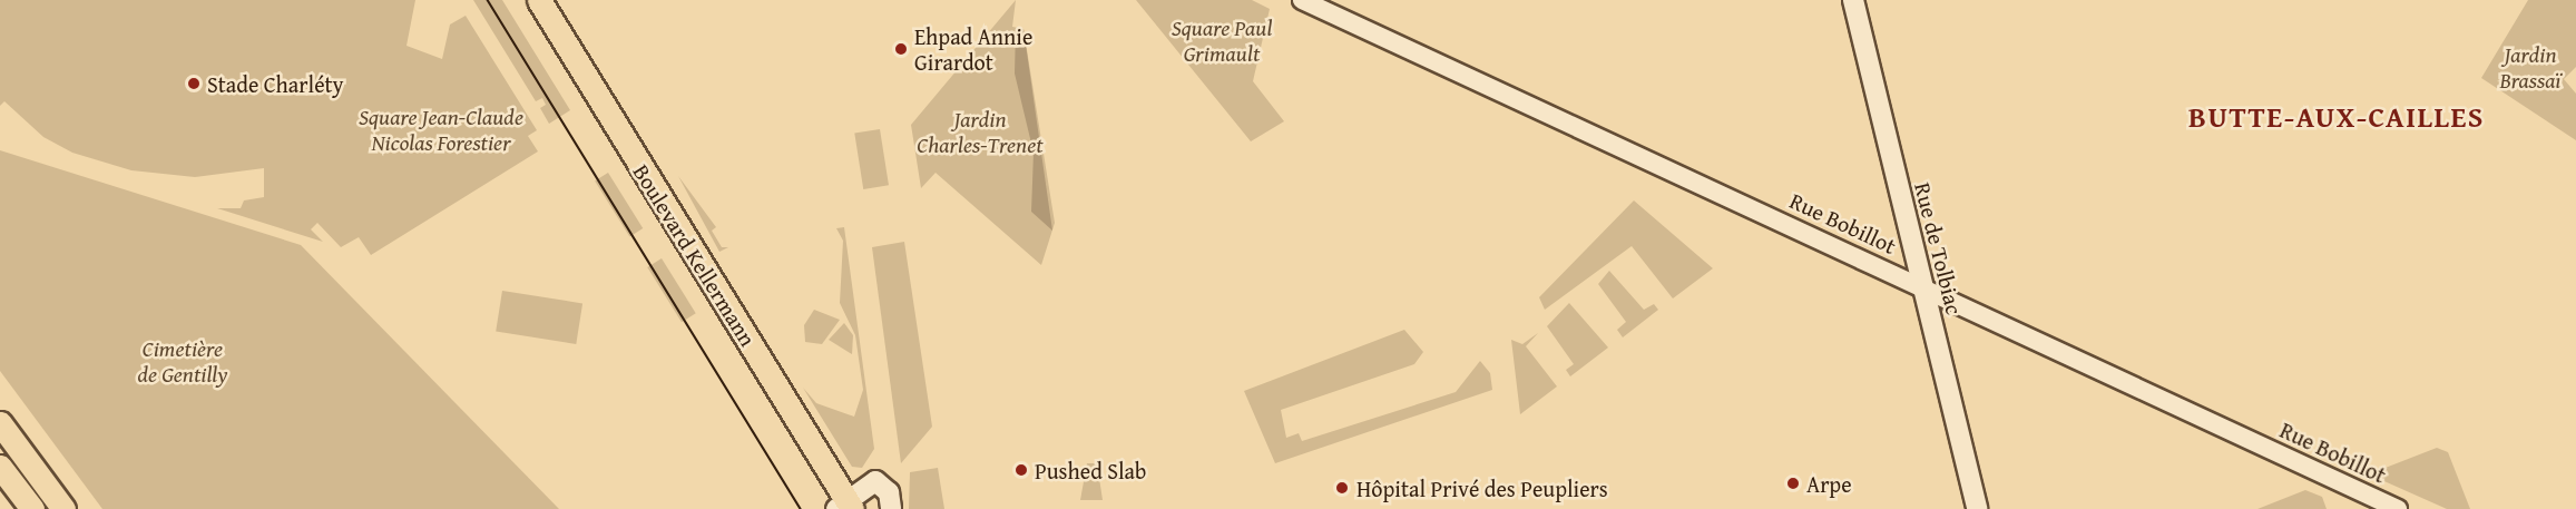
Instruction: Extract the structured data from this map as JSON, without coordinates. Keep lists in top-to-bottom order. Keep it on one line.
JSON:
{"streets":{"main road":["Rue de Tolbiac","Boulevard Kellermann"],"street":["Rue Bobillot"]},"crossings":[["Rue Bobillot","Rue de Tolbiac"]],"districts":["BUTTE-AUX-CAILLES"],"parks":["Square Paul Grimault","Jardin Brassaï","Square Jean-Claude Nicolas Forestier","Jardin Charles-Trenet","Cimetière de Gentilly"],"places":["Ehpad Annie Girardot","Stade Charléty","Pushed Slab","Arpe","Hôpital Privé des Peupliers"]}
